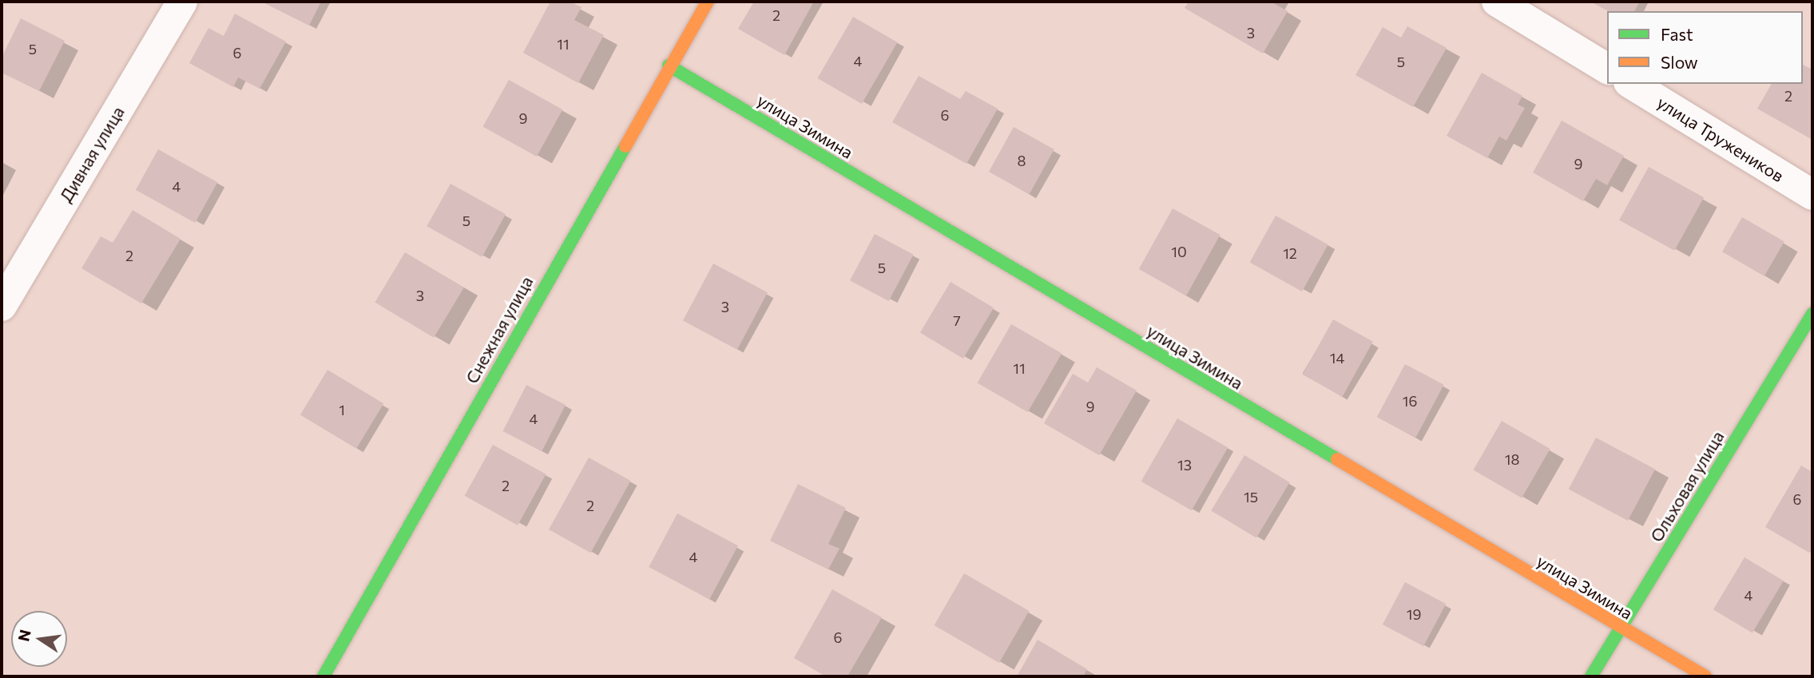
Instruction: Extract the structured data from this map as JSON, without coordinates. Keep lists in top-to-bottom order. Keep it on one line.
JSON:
{"streets":{"street":["улица Зимина","улица Тружеников","Дивная улица","Снежная улица","Ольховая улица"]},"crossings":[["улица Зимина","Снежная улица"],["улица Зимина","Ольховая улица"]],"house_numbers":["2","3","11","5","6","4","5","2","6","9","8","9","4","5","10","12","2","5","3","3","7","14","11","16","9","1","4","18","13","2","15","6","2","4","4","19","6"],"legend":["Fast","Slow"],"north":"left"}
